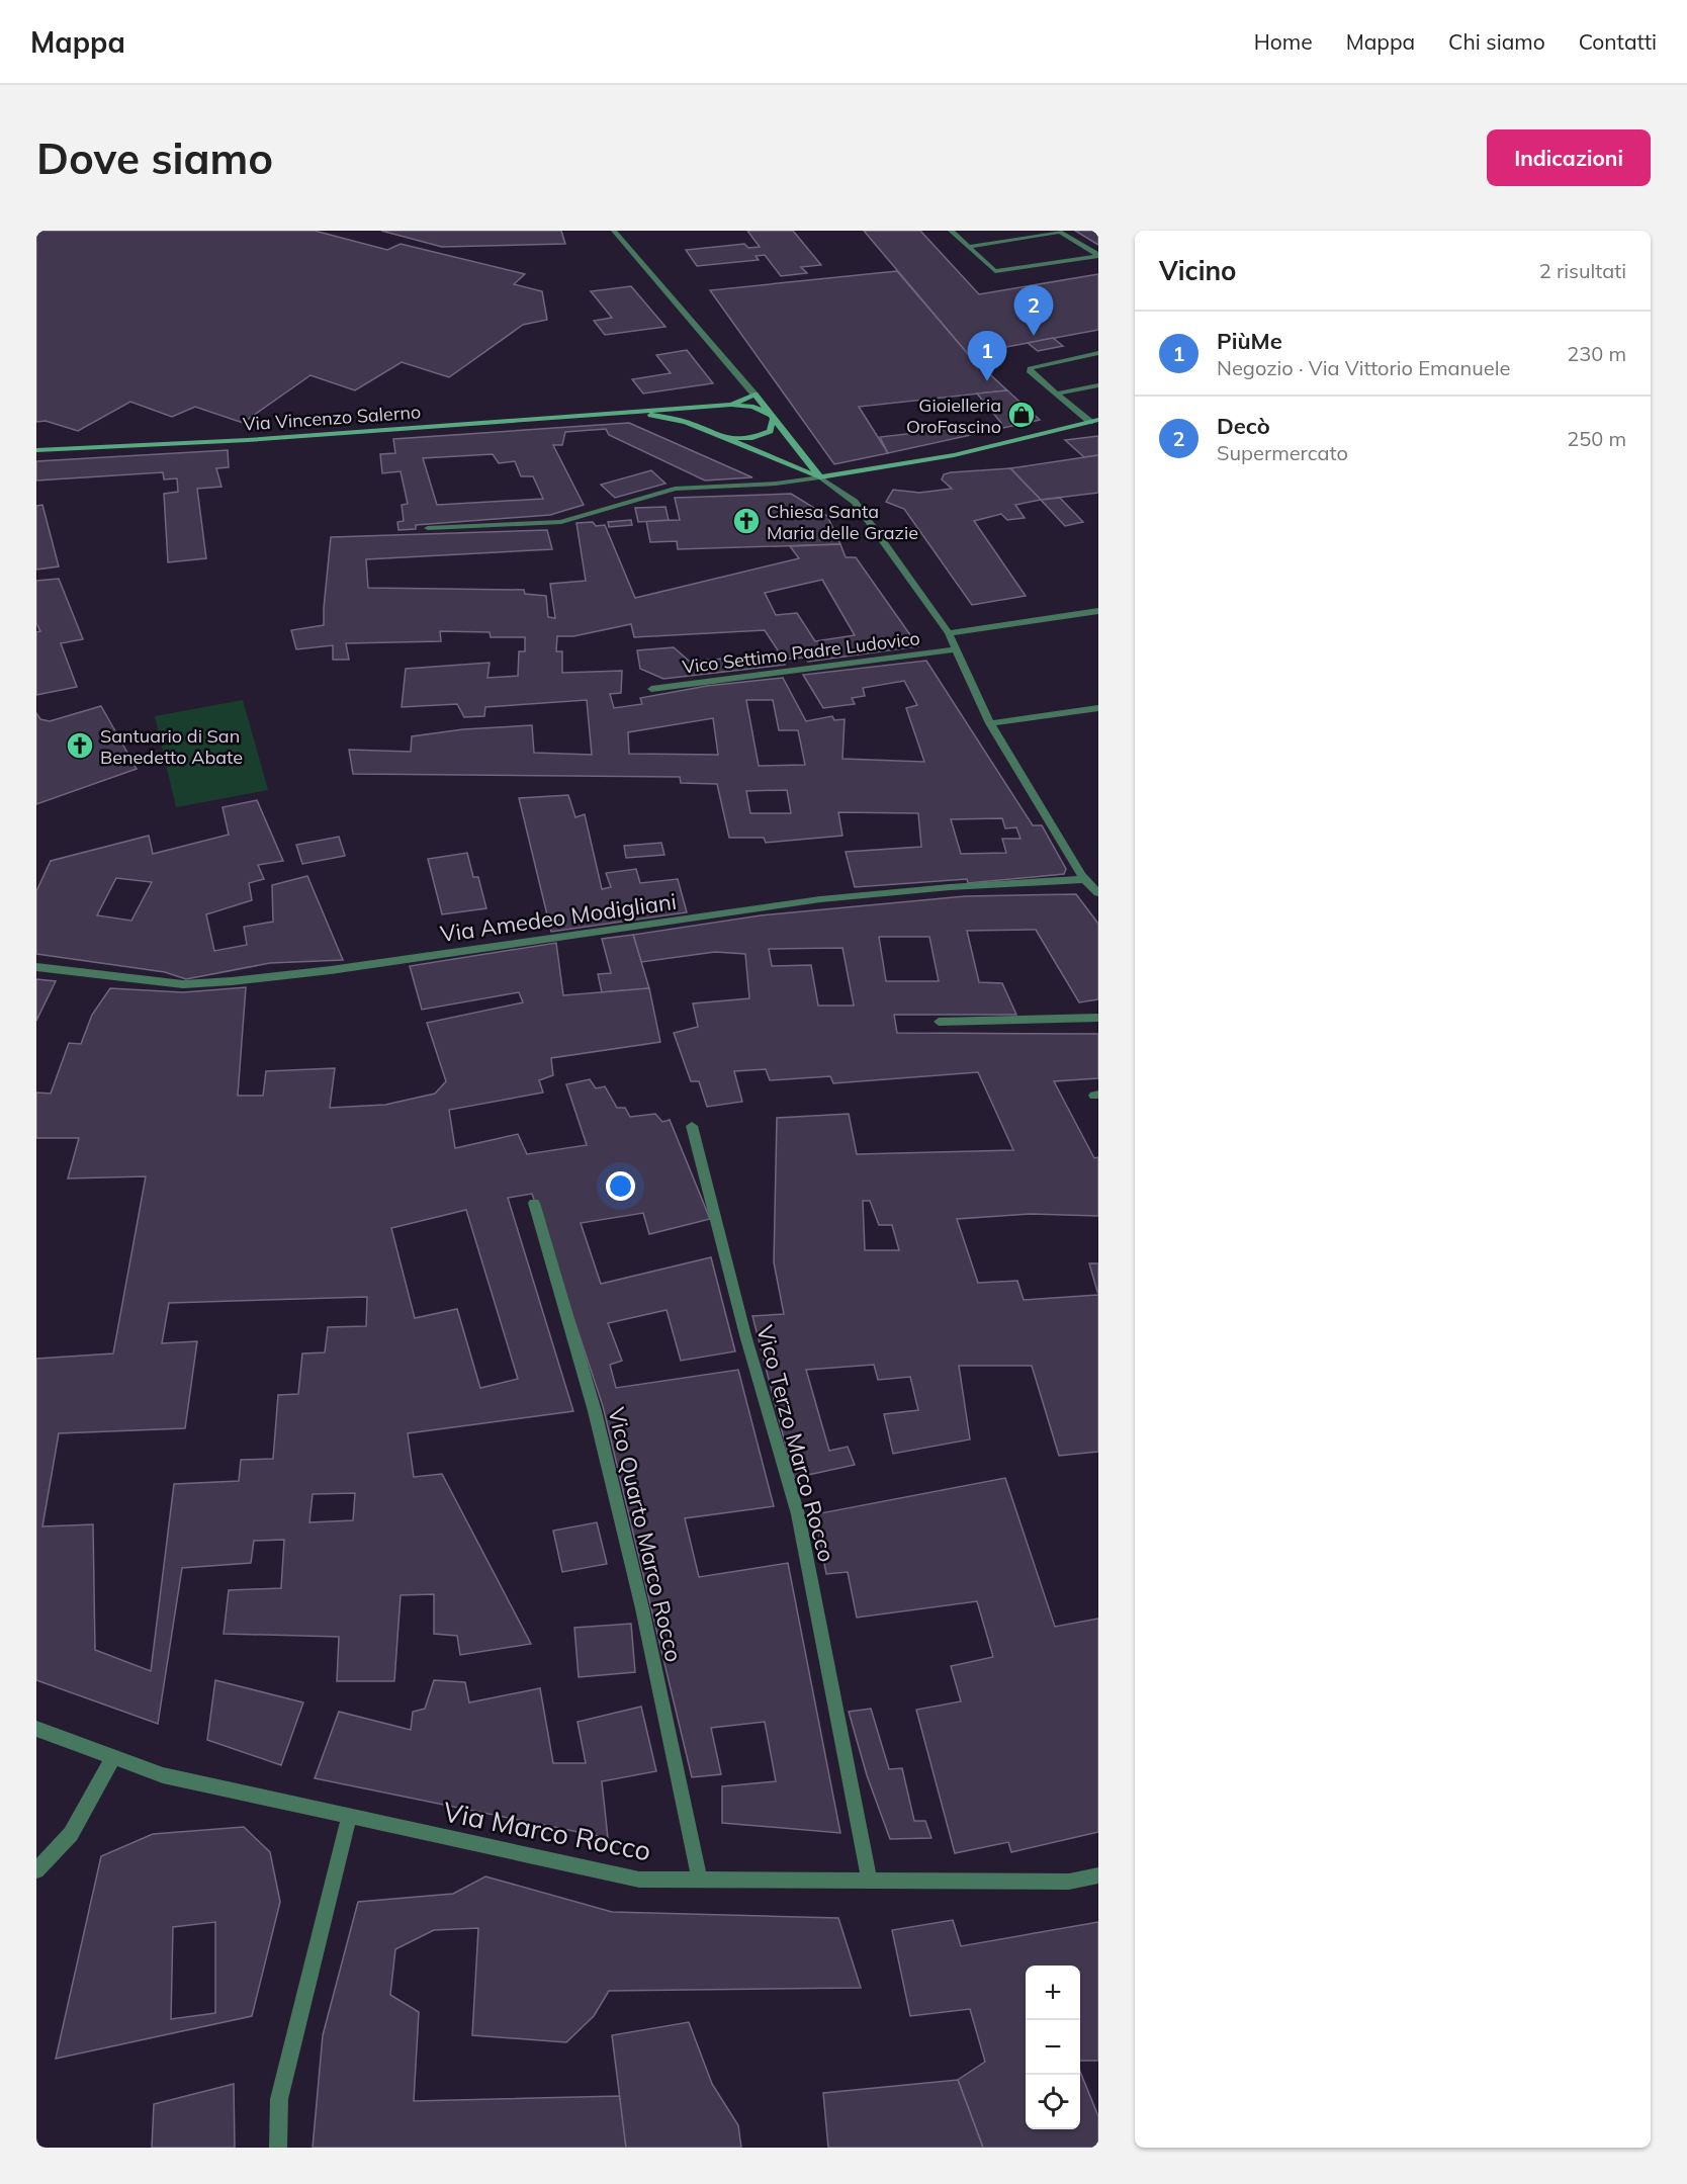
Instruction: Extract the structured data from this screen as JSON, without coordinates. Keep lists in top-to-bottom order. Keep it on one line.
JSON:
{"streets":{"street":["Via Vincenzo Salerno","Vico Settimo Padre Ludovico","Via Amedeo Modigliani","Vico Terzo Marco Rocco","Vico Quarto Marco Rocco","Via Marco Rocco"]},"crossings":[["Vico Terzo Marco Rocco","Via Marco Rocco"],["Vico Quarto Marco Rocco","Via Marco Rocco"]],"places":{"shop":["Gioielleria OroFascino"],"church":["Chiesa Santa Maria delle Grazie","Santuario di San Benedetto Abate"]},"page":{"header":"Mappa","nav":["Home","Mappa","Chi siamo","Contatti"],"buttons":"Indicazioni","title":"Dove siamo","heading":["Vicino","2 risultati"],"pins":["2","1"],"list":[{"mark":"1","name":"PiùMe","note":"Negozio · Via Vittorio Emanuele","value":"230 m"},{"mark":"2","name":"Decò","note":"Supermercato","value":"250 m"}],"map_buttons":["+","−"]}}
